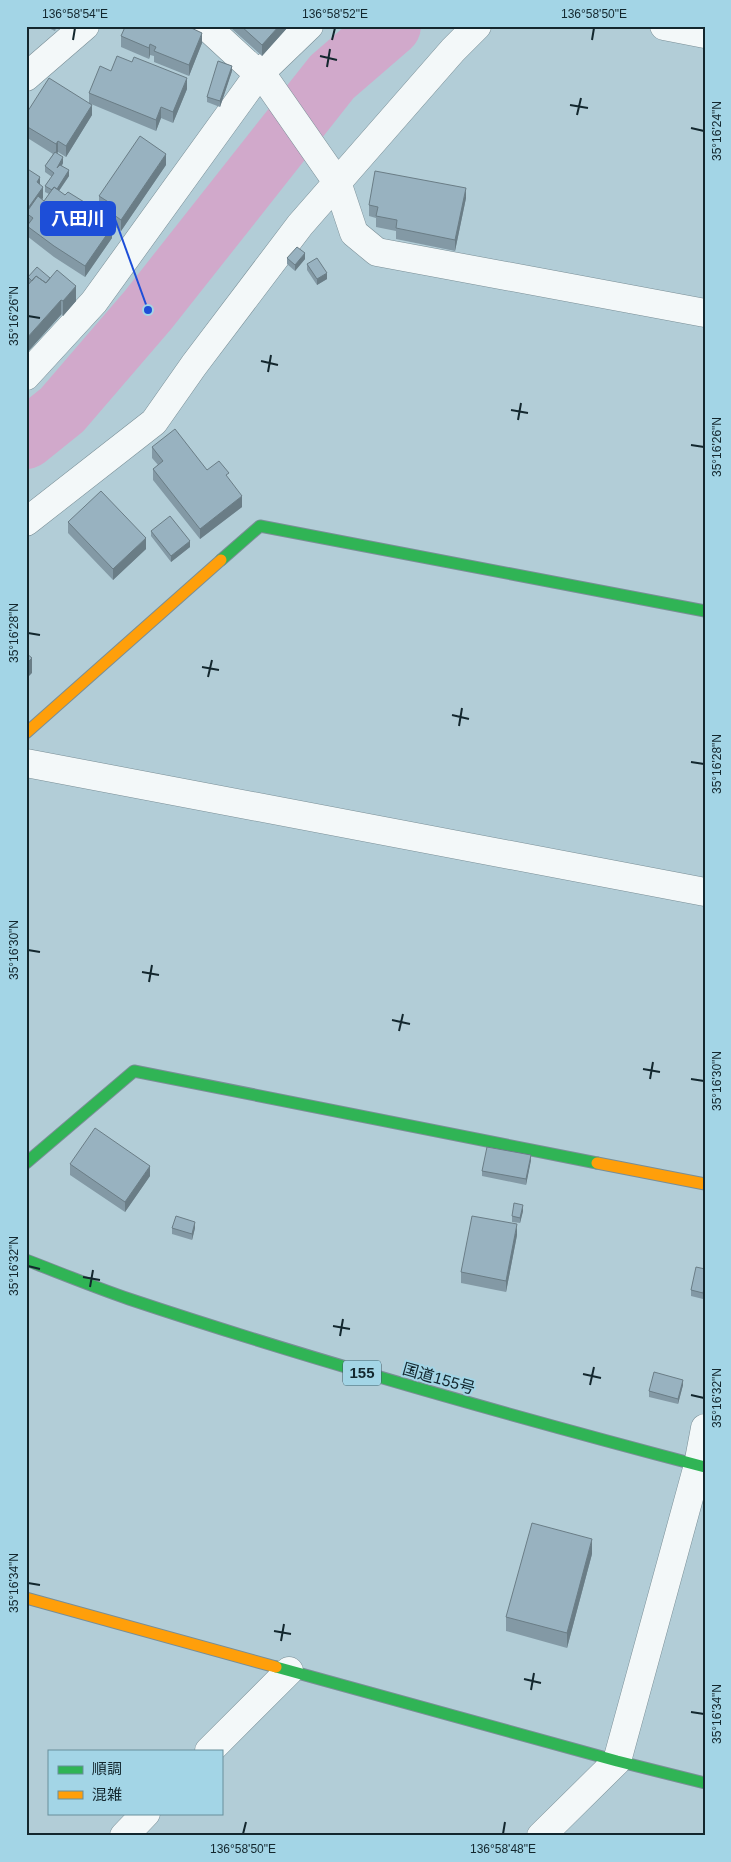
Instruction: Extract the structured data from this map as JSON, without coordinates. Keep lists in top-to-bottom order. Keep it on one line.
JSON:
{"streets":{"main road":["155","国道155号"]},"places":["八田川"],"legend":["順調","混雑"],"coordinates":["136°58'54\"E","136°58'52\"E","136°58'50\"E","35°16'24\"N","35°16'26\"N","35°16'28\"N","35°16'30\"N","35°16'32\"N","35°16'34\"N","136°58'48\"E"]}
